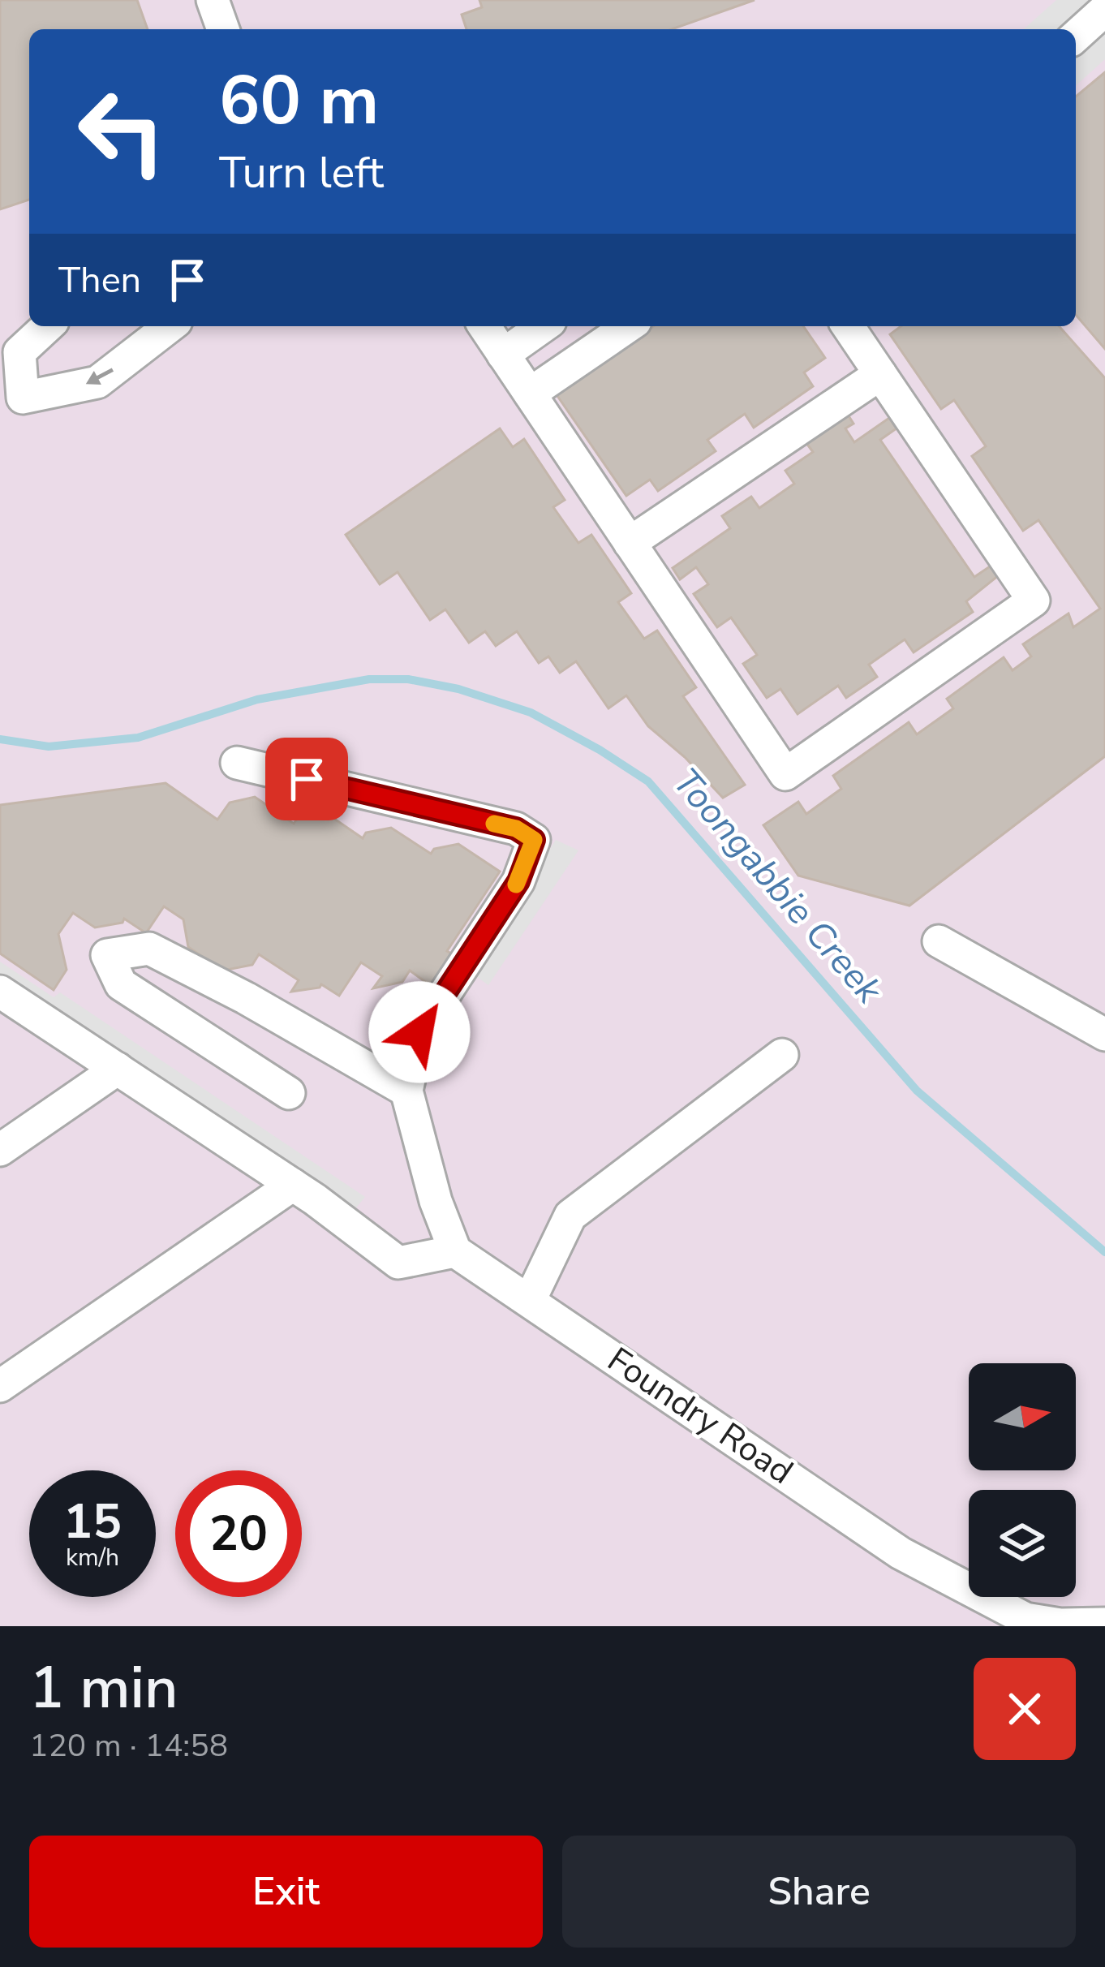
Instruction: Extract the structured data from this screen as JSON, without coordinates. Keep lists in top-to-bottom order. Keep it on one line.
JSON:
{"streets":{"street":["Foundry Road"]},"water":["Toongabbie Creek"],"north":"right","page":{"turn":["60 m","Turn left"],"then":"Then","speed":"15 km/h","limit":"20","heading":["1 min","120 m · 14:58"],"buttons":["Exit","Share"]}}
